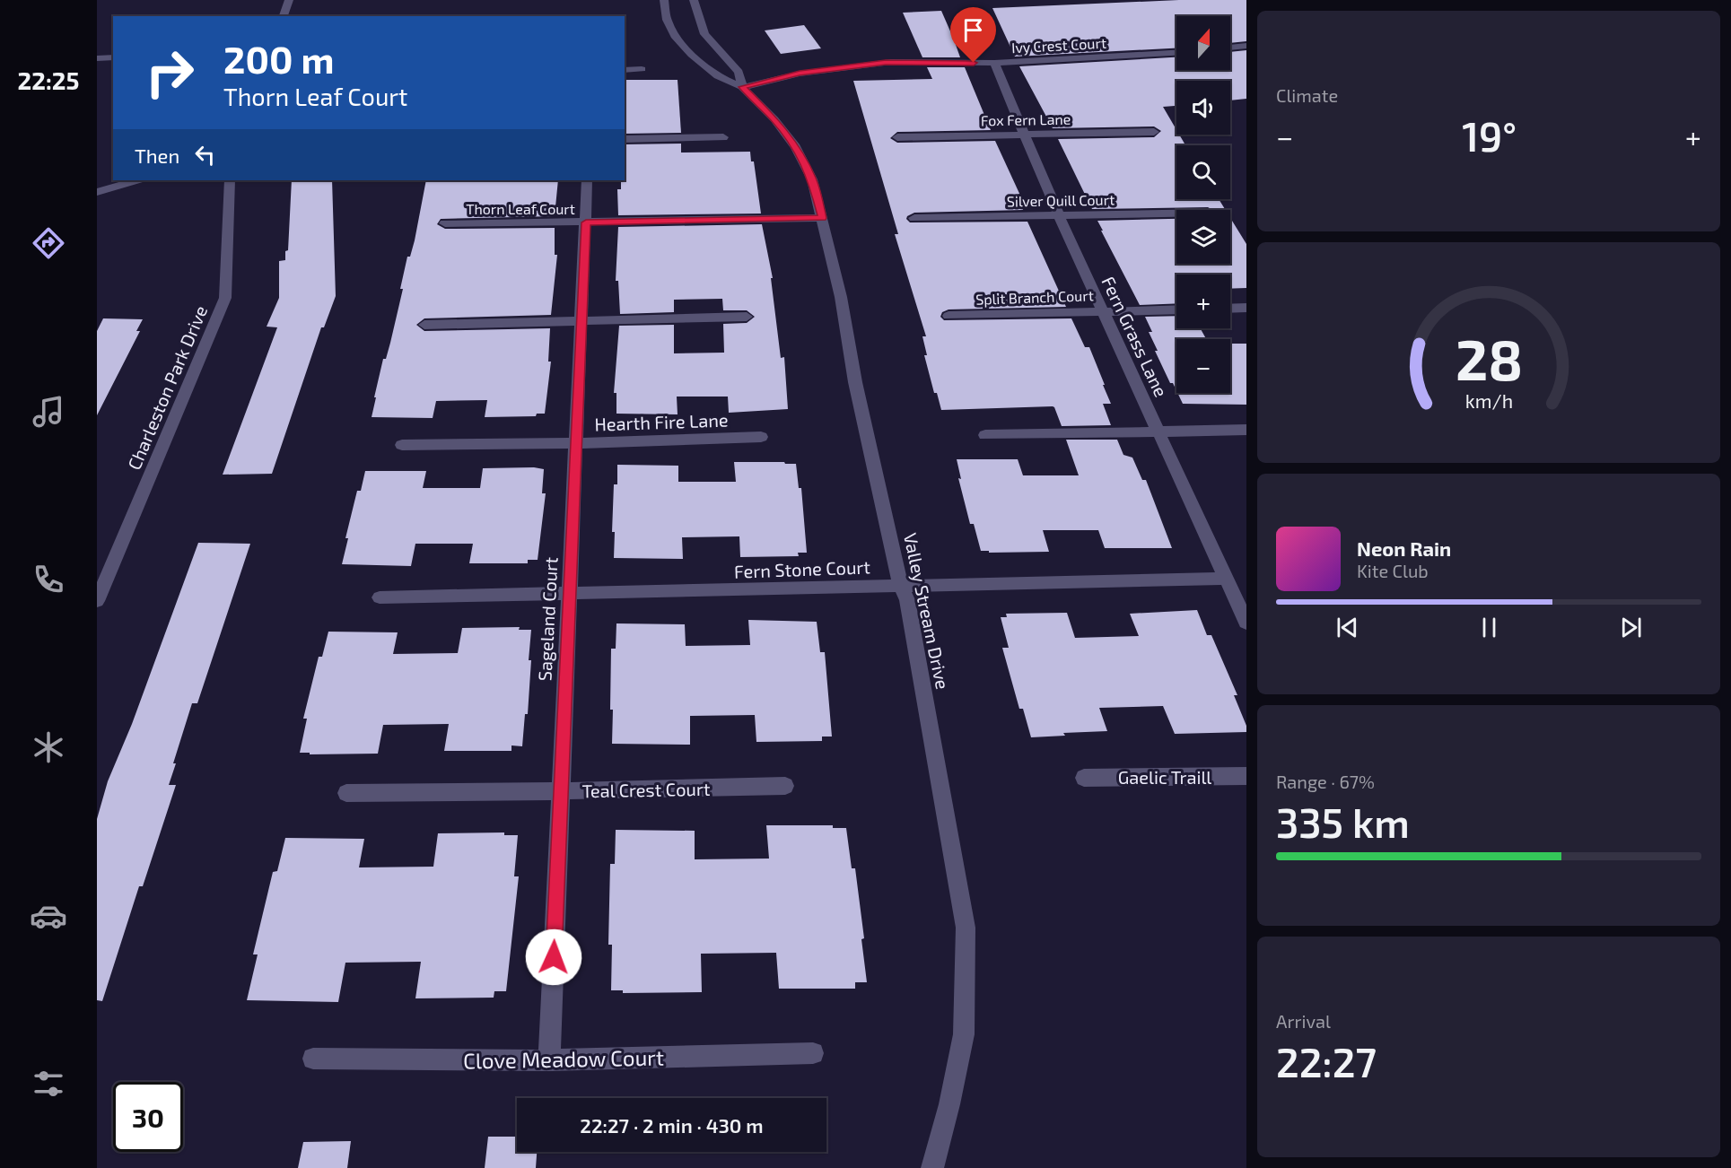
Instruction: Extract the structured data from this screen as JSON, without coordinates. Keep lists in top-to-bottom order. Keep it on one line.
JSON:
{"streets":{"street":["Ivy Crest Court","Fox Fern Lane","Silver Quill Court","Thorn Leaf Court","Split Branch Court","Fern Grass Lane","Charleston Park Drive","Hearth Fire Lane","Fern Stone Court","Valley Stream Drive","Sageland Court","Gaelic Traill","Teal Crest Court","Clove Meadow Court"]},"crossings":[["Ivy Crest Court","Fern Grass Lane"],["Ivy Crest Court","Valley Stream Drive"],["Fox Fern Lane","Fern Grass Lane"],["Silver Quill Court","Fern Grass Lane"],["Thorn Leaf Court","Valley Stream Drive"],["Thorn Leaf Court","Sageland Court"],["Split Branch Court","Fern Grass Lane"],["Fern Grass Lane","Fern Stone Court"],["Hearth Fire Lane","Sageland Court"],["Fern Stone Court","Valley Stream Drive"],["Fern Stone Court","Sageland Court"],["Sageland Court","Teal Crest Court"],["Sageland Court","Clove Meadow Court"]],"north":"top","page":{"tabs":"22:25","tile":["Climate",["Range · 67%","335 km"],["Arrival","22:27"]],"map_buttons":["+","−"],"turn":["200 m","Thorn Leaf Court"],"heat":["−","19°","+"],"then":"Then","song":["Neon Rain","Kite Club"],"limit":"30","trip":"22:27 · 2 min · 430 m","gauge":["28","km/h"]}}
